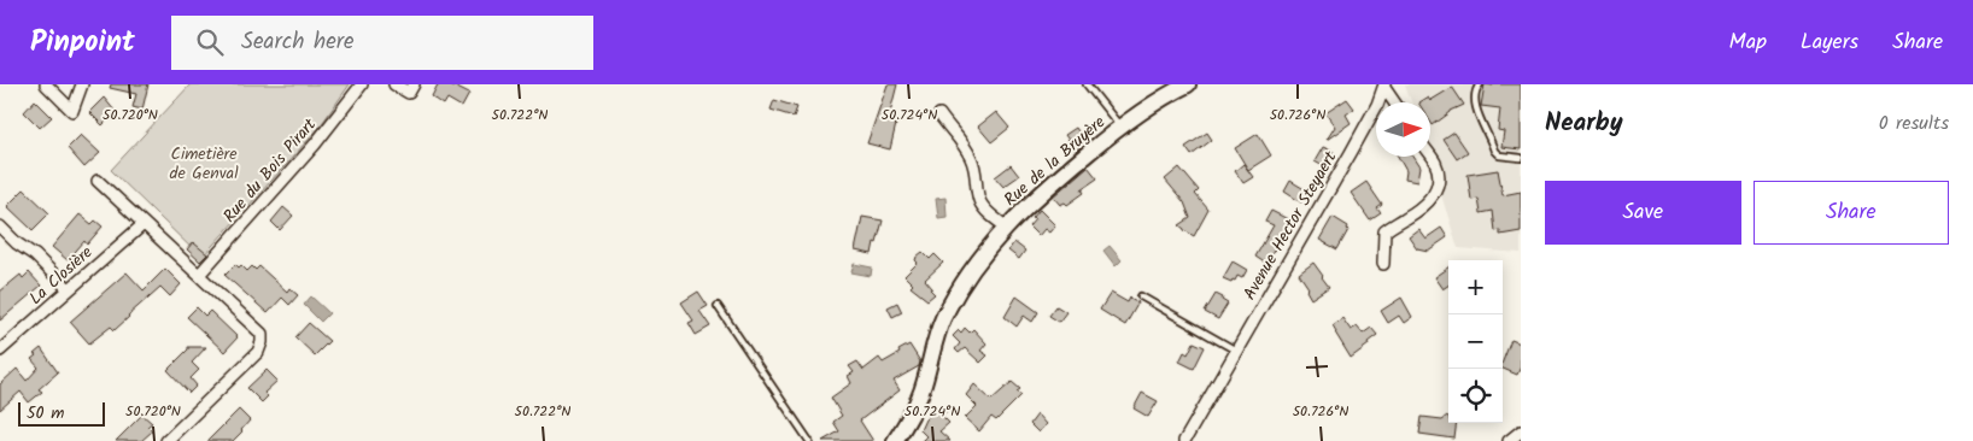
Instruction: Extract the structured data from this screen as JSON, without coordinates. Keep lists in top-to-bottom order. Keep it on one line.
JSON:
{"streets":{"main road":["Rue de la Bruyère"],"street":["Rue du Bois Pirart","Avenue Hector Steyaert","La Closière"]},"parks":["Cimetière de Genval"],"scale_bar":"50 m","north":"right","page":{"header":"Pinpoint","search":"Search here","nav":["Map","Layers","Share"],"heading":["Nearby","0 results"],"buttons":["Save","Share"],"map_buttons":["+","−"],"scale":"50 m"},"coordinates":["50.720°N","50.722°N","50.724°N","50.726°N"]}
